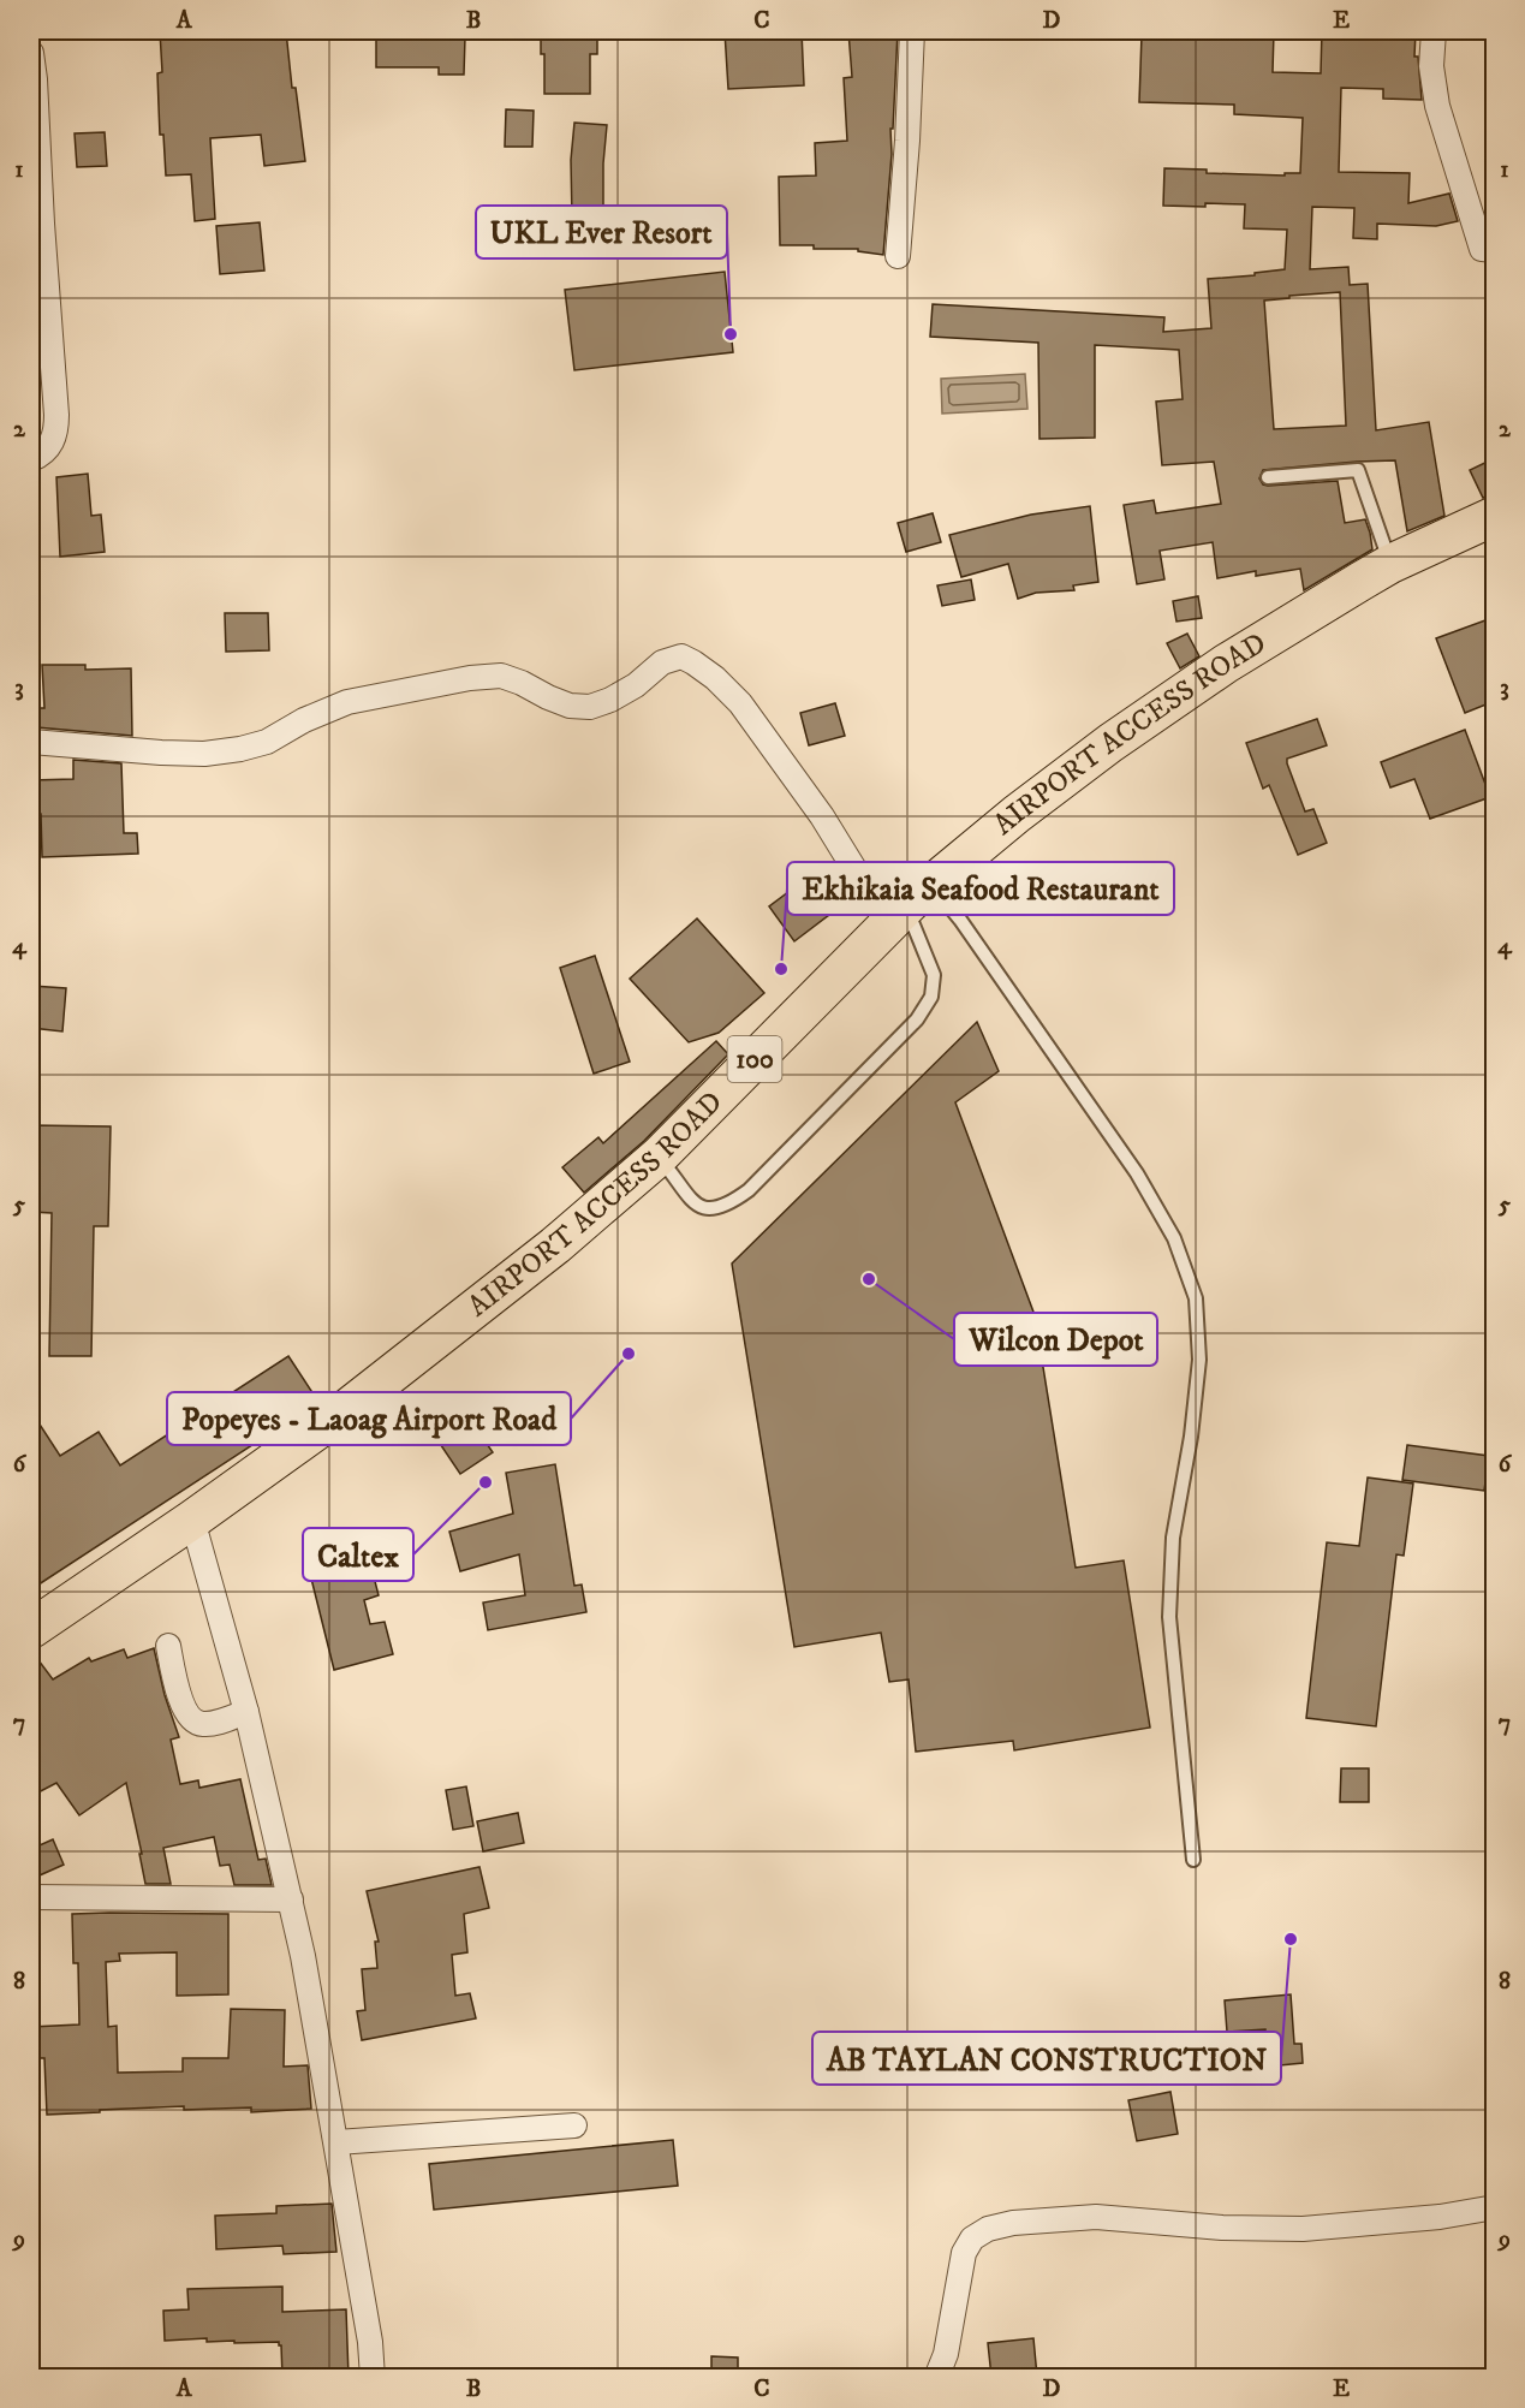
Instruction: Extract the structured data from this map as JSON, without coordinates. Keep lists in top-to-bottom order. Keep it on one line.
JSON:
{"streets":{"main road":["AIRPORT ACCESS ROAD","100"]},"places":["UKL Ever Resort","Ekhikaia Seafood Restaurant","Wilcon Depot","Popeyes - Laoag Airport Road","Caltex","AB TAYLAN CONSTRUCTION"],"grid":{"columns":["A","B","C","D","E"],"rows":["1","2","3","4","5","6","7","8","9"]}}
